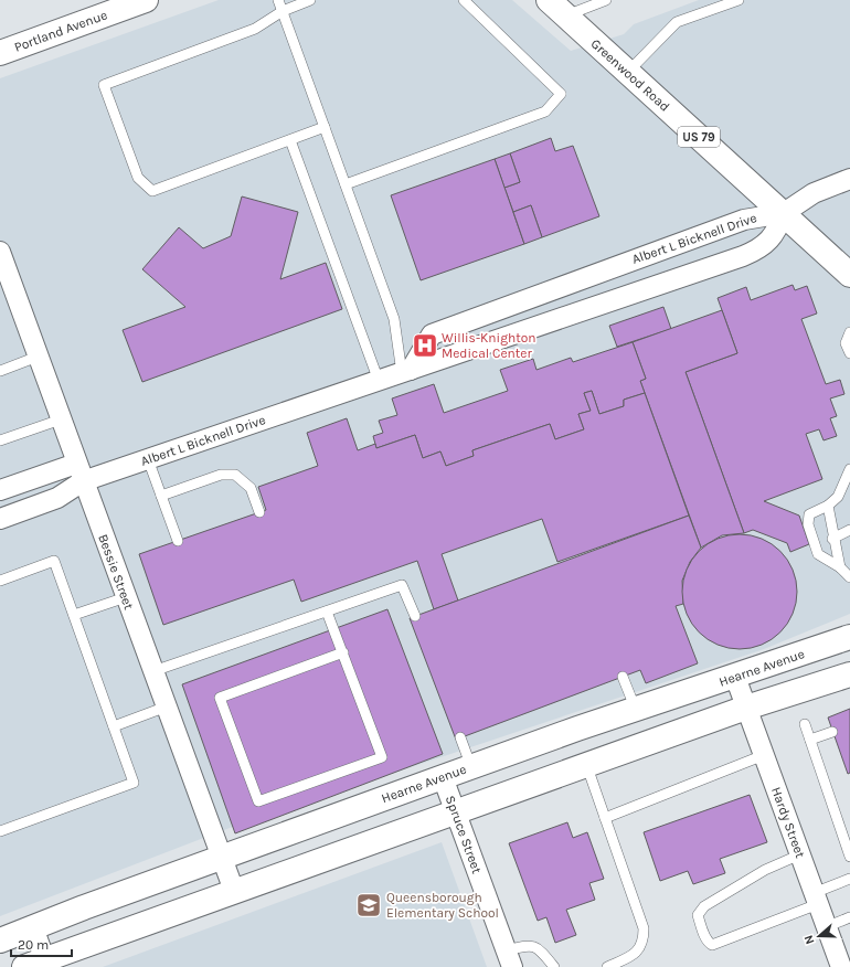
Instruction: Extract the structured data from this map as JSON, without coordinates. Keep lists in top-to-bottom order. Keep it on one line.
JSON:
{"streets":{"main road":["Portland Avenue","Greenwood Road","US 79","Hearne Avenue"],"street":["Albert L Bicknell Drive","Bessie Street","Hardy Street","Spruce Street"]},"crossings":[["Greenwood Road","Albert L Bicknell Drive"],["Albert L Bicknell Drive","Bessie Street"],["Bessie Street","Hearne Avenue"],["Hearne Avenue","Hardy Street"],["Hearne Avenue","Spruce Street"]],"places":{"hospital":["Willis-Knighton Medical Center"],"school or university":["Queensborough Elementary School"]},"scale_bar":"20 m","north":"left"}
